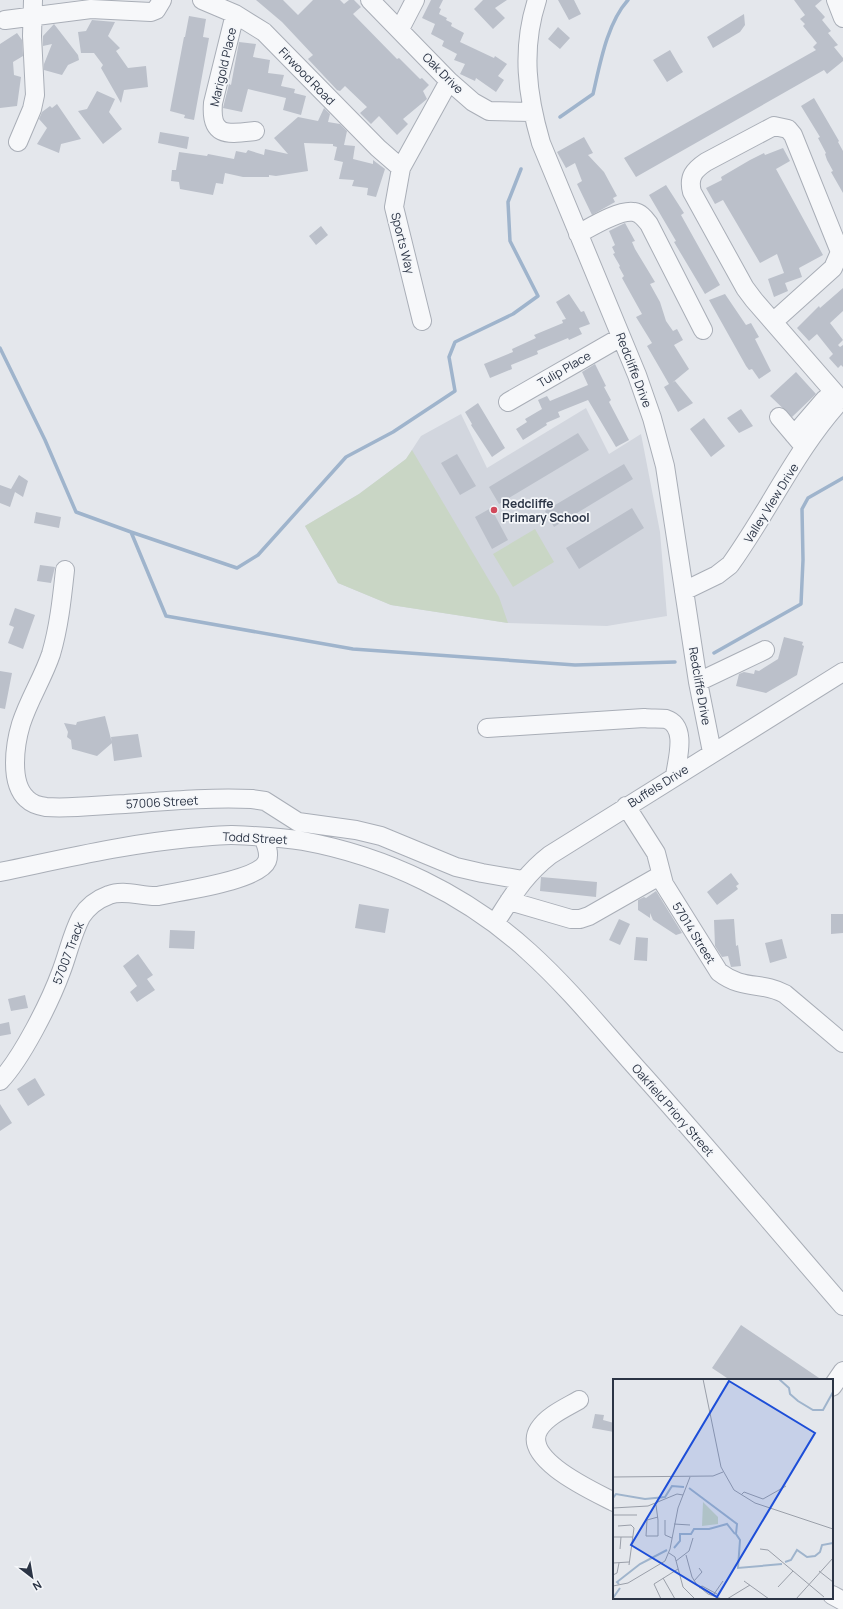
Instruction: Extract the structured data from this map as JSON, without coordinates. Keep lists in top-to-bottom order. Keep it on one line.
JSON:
{"streets":{"street":["Marigold Place","Oak Drive","Firwood Road","Sports Way","Tulip Place","Redcliffe Drive","Valley View Drive","Buffels Drive","57006 Street","Todd Street","57014 Street","57007 Track","Oakfield Priory Street"]},"crossings":[["Marigold Place","Firwood Road"],["Oak Drive","Sports Way"],["Oak Drive","Redcliffe Drive"],["Firwood Road","Sports Way"],["Tulip Place","Redcliffe Drive"],["Redcliffe Drive","Valley View Drive"],["Redcliffe Drive","Buffels Drive"],["Buffels Drive","57006 Street"],["Buffels Drive","Todd Street"],["Buffels Drive","57014 Street"],["Buffels Drive","Oakfield Priory Street"],["Todd Street","57007 Track"],["Todd Street","Oakfield Priory Street"]],"places":["Redcliffe Primary School"],"north":"bottom right"}
